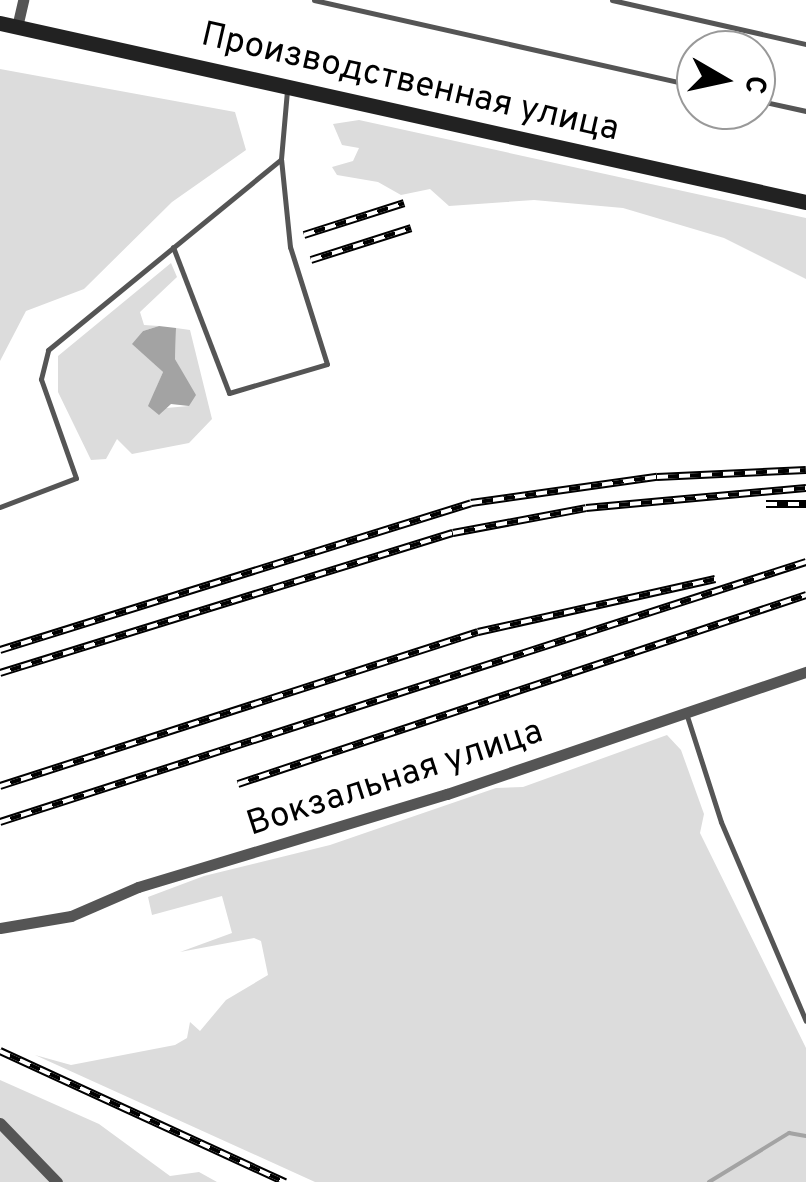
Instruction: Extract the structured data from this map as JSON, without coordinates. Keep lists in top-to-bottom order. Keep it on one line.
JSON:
{"streets":{"main road":["Производственная улица"],"street":["Вокзальная улица"]},"north":"right"}
